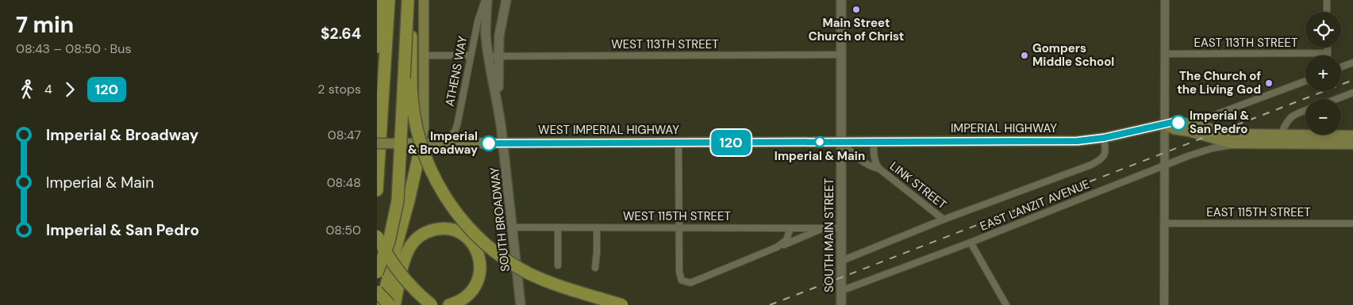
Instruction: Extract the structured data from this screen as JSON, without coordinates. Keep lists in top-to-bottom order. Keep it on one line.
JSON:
{"streets":{"main road":["IMPERIAL HIGHWAY","WEST IMPERIAL HIGHWAY","SOUTH BROADWAY","SOUTH MAIN STREET"],"street":["EAST 113TH STREET","WEST 113TH STREET","ATHENS WAY","LINK STREET","EAST LANZIT AVENUE","EAST 115TH STREET","WEST 115TH STREET"]},"crossings":[["WEST 113TH STREET","SOUTH BROADWAY"],["WEST 113TH STREET","SOUTH MAIN STREET"],["ATHENS WAY","WEST IMPERIAL HIGHWAY"],["ATHENS WAY","SOUTH BROADWAY"],["IMPERIAL HIGHWAY","WEST IMPERIAL HIGHWAY"],["IMPERIAL HIGHWAY","LINK STREET"],["IMPERIAL HIGHWAY","EAST LANZIT AVENUE"],["IMPERIAL HIGHWAY","SOUTH MAIN STREET"],["WEST IMPERIAL HIGHWAY","LINK STREET"],["WEST IMPERIAL HIGHWAY","SOUTH BROADWAY"],["WEST IMPERIAL HIGHWAY","SOUTH MAIN STREET"],["LINK STREET","EAST LANZIT AVENUE"],["LINK STREET","SOUTH MAIN STREET"],["EAST LANZIT AVENUE","SOUTH MAIN STREET"],["WEST 115TH STREET","SOUTH BROADWAY"],["WEST 115TH STREET","SOUTH MAIN STREET"]],"places":["Main Street Church of Christ","Gompers Middle School","The Church of the Living God","Imperial & San Pedro","Imperial & Main","Imperial & Broadway"],"lines":["bus line 120"],"page":{"heading":["7 min","08:43 – 08:50 · Bus","$2.64"],"on_map":"120","map_buttons":["+","−"],"legs":["4","120","2 stops"],"list":[{"name":"Imperial & Broadway","value":"08:47"},{"name":"Imperial & Main","value":"08:48"},{"name":"Imperial & San Pedro","value":"08:50"}]}}
